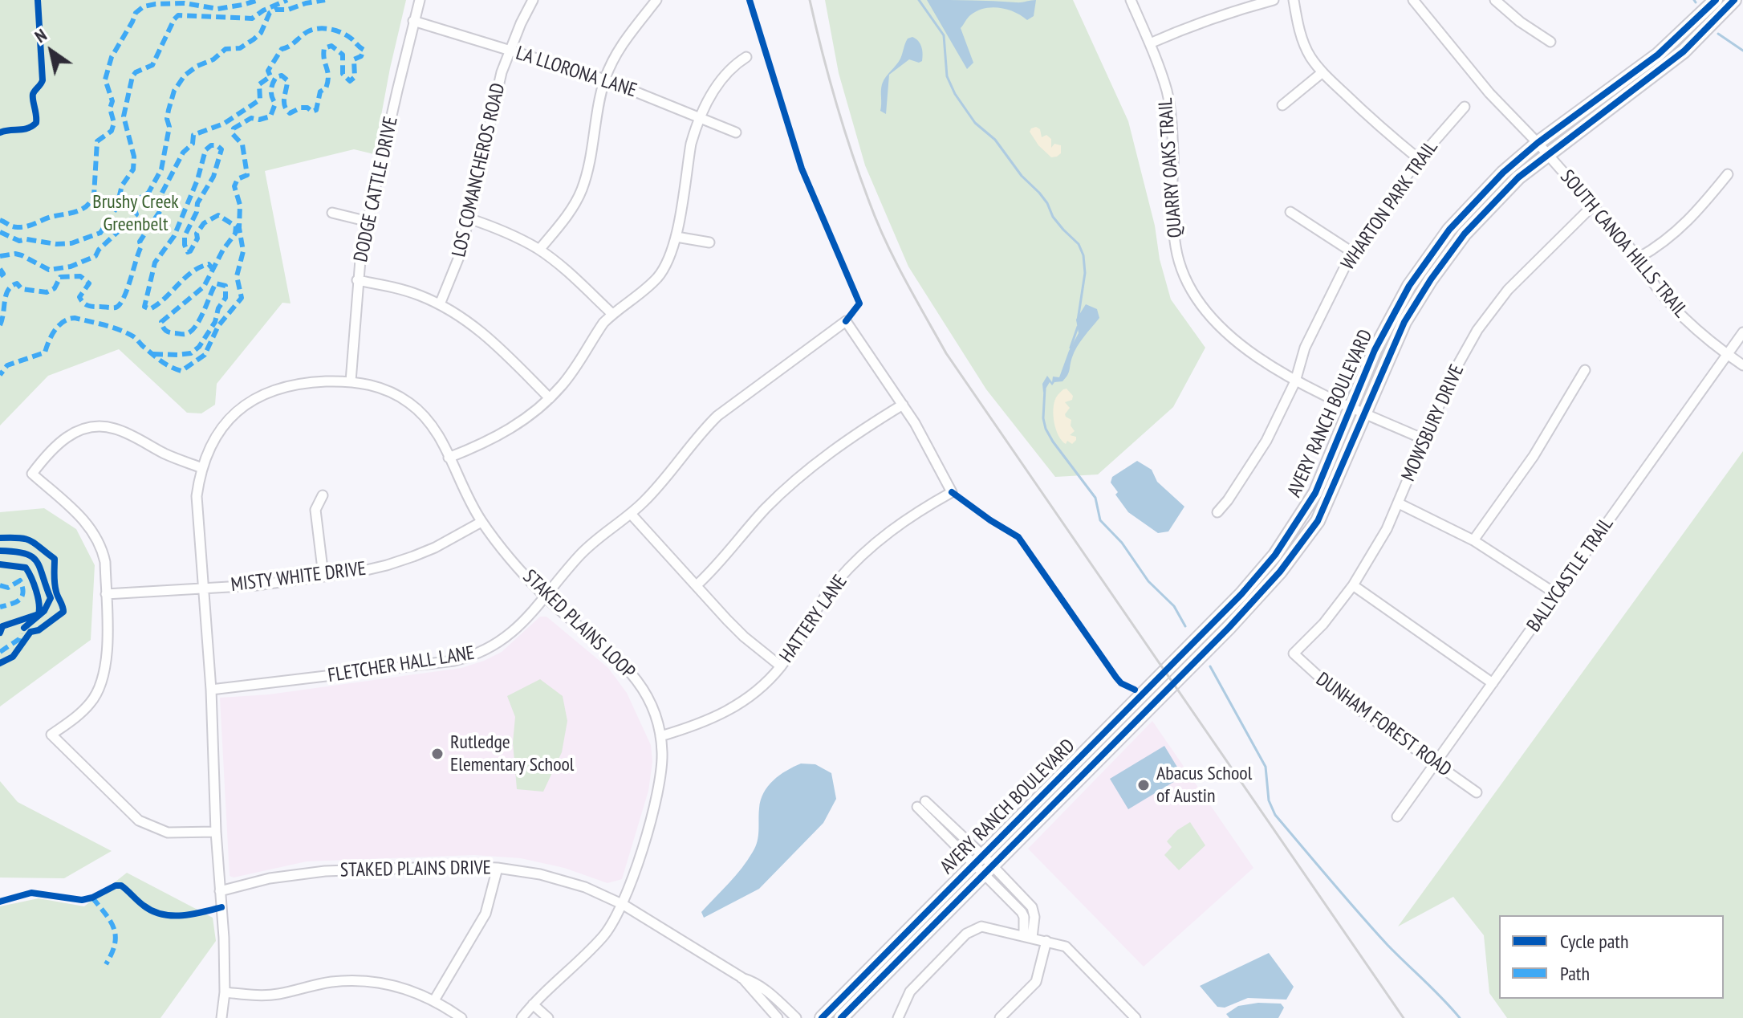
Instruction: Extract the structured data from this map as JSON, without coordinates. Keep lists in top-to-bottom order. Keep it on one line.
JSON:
{"streets":{"main road":["AVERY RANCH BOULEVARD"],"street":["LA LLORONA LANE","QUARRY OAKS TRAIL","LOS COMANCHEROS ROAD","DODGE CATTLE DRIVE","WHARTON PARK TRAIL","SOUTH CANOA HILLS TRAIL","MOWSBURY DRIVE","BALLYCASTLE TRAIL","MISTY WHITE DRIVE","HATTERY LANE","STAKED PLAINS LOOP","FLETCHER HALL LANE","DUNHAM FOREST ROAD","STAKED PLAINS DRIVE"]},"crossings":[["LA LLORONA LANE","LOS COMANCHEROS ROAD"],["LA LLORONA LANE","DODGE CATTLE DRIVE"],["QUARRY OAKS TRAIL","WHARTON PARK TRAIL"],["QUARRY OAKS TRAIL","AVERY RANCH BOULEVARD"],["QUARRY OAKS TRAIL","MOWSBURY DRIVE"],["DODGE CATTLE DRIVE","STAKED PLAINS LOOP"],["SOUTH CANOA HILLS TRAIL","AVERY RANCH BOULEVARD"],["SOUTH CANOA HILLS TRAIL","MOWSBURY DRIVE"],["SOUTH CANOA HILLS TRAIL","BALLYCASTLE TRAIL"],["MOWSBURY DRIVE","DUNHAM FOREST ROAD"],["BALLYCASTLE TRAIL","DUNHAM FOREST ROAD"],["MISTY WHITE DRIVE","STAKED PLAINS LOOP"],["HATTERY LANE","STAKED PLAINS LOOP"],["HATTERY LANE","FLETCHER HALL LANE"],["STAKED PLAINS LOOP","FLETCHER HALL LANE"],["STAKED PLAINS LOOP","STAKED PLAINS DRIVE"]],"parks":["Brushy Creek Greenbelt"],"places":["Rutledge Elementary School","Abacus School of Austin"],"legend":["Cycle path","Path"],"north":"top left"}
